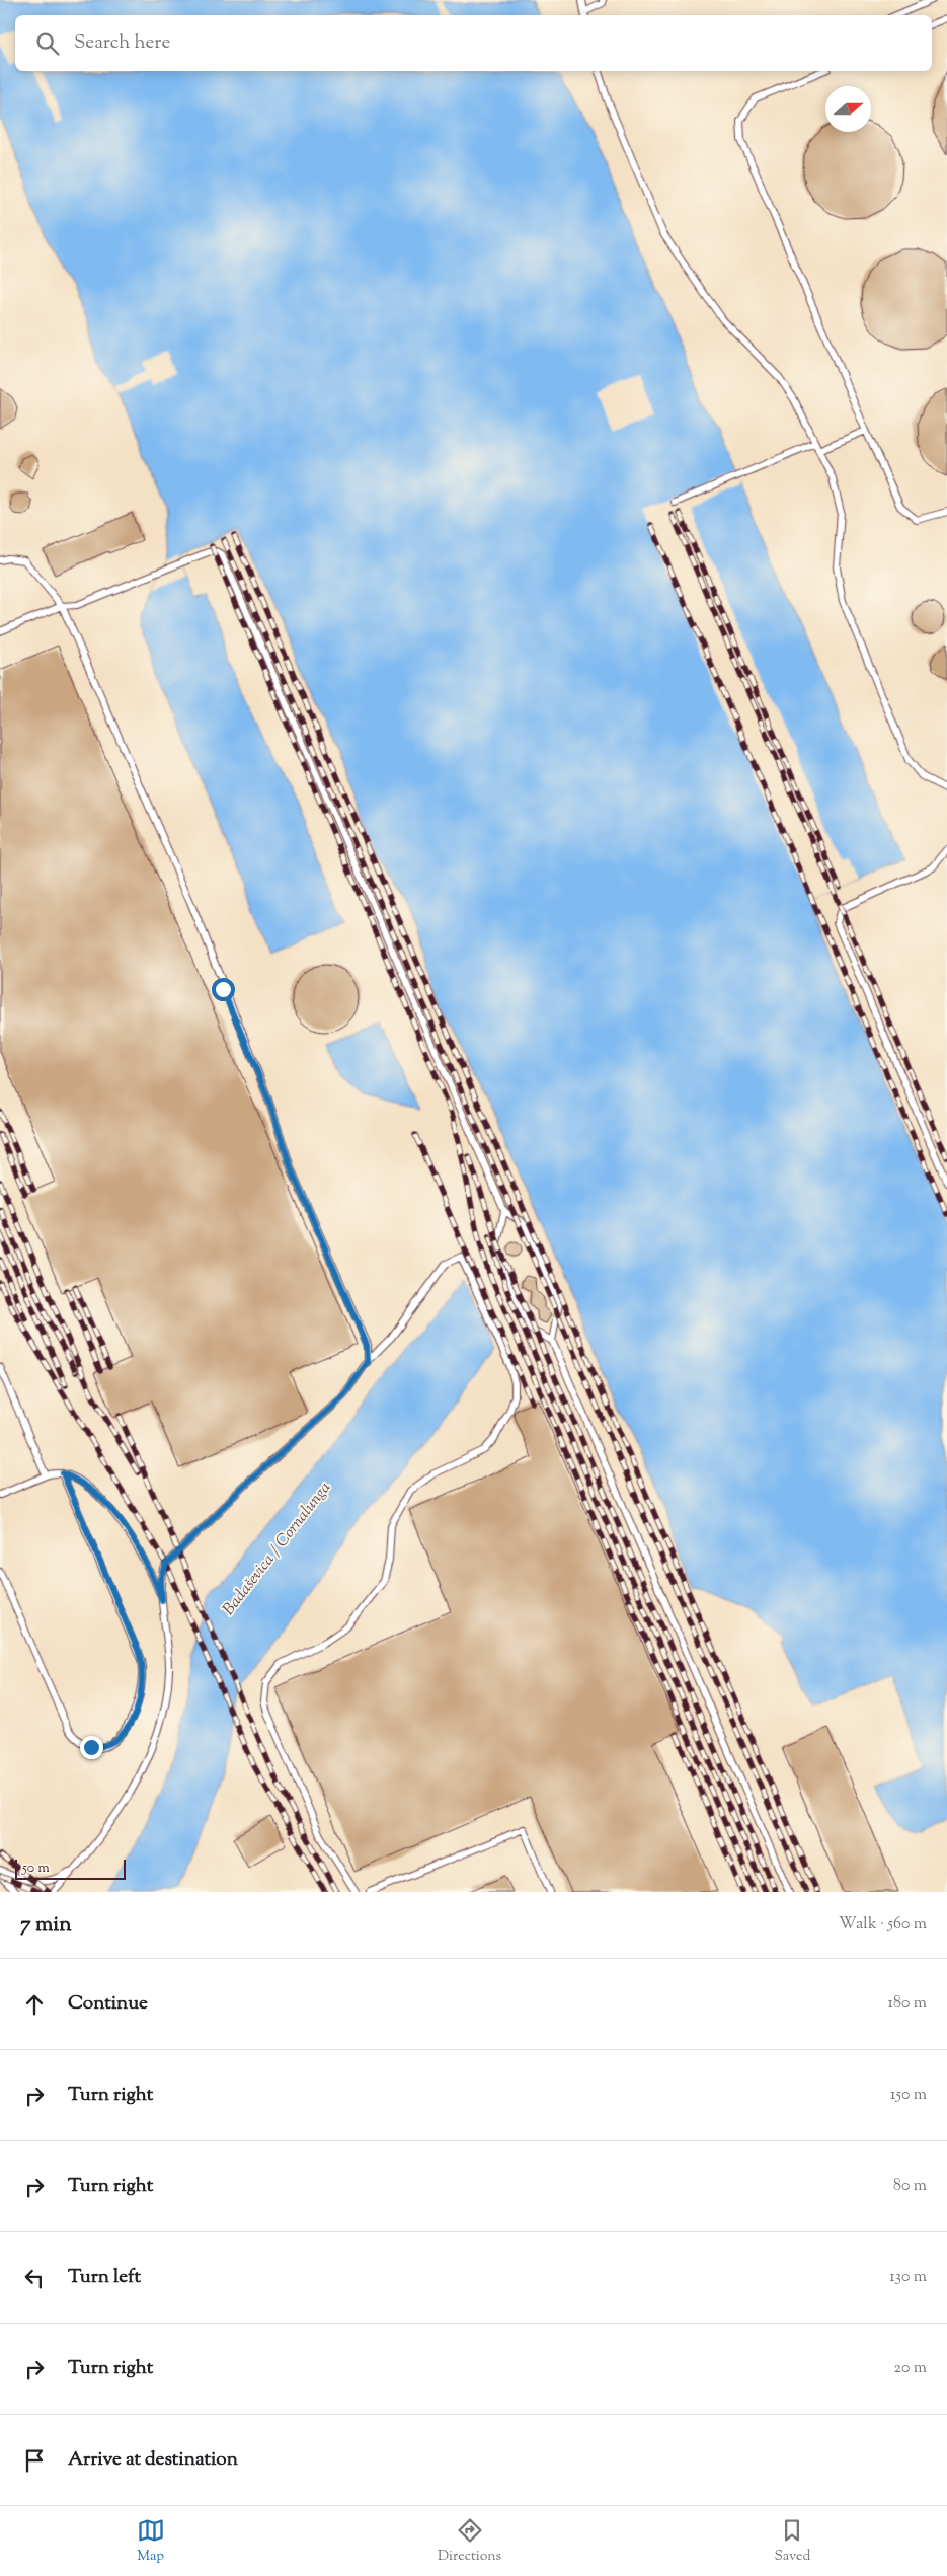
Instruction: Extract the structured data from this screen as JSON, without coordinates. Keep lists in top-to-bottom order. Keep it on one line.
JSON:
{"water":["Badaševica / Cornalunga"],"scale_bar":"50 m","north":"right","page":{"search":"Search here","scale":"50 m","heading":["7 min","Walk · 560 m"],"list":[["Continue","180 m"],["Turn right","150 m"],["Turn right","80 m"],["Turn left","130 m"],["Turn right","20 m"],"Arrive at destination"],"nav":["Map","Directions","Saved"]}}
